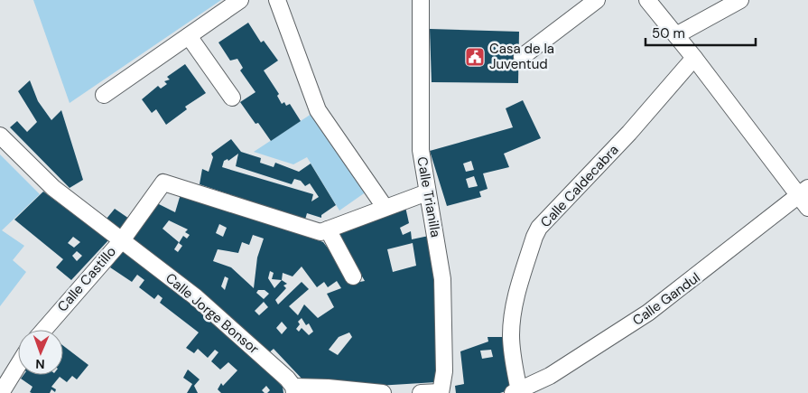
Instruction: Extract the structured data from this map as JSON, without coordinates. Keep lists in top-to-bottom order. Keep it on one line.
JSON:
{"streets":{"street":["Calle Caldecabra","Calle Trianilla","Calle Castillo","Calle Gandul","Calle Jorge Bonsor"]},"crossings":[["Calle Caldecabra","Calle Gandul"],["Calle Castillo","Calle Jorge Bonsor"]],"places":{"public building":["Casa de la Juventud"]},"scale_bar":"50 m","north":"bottom"}
